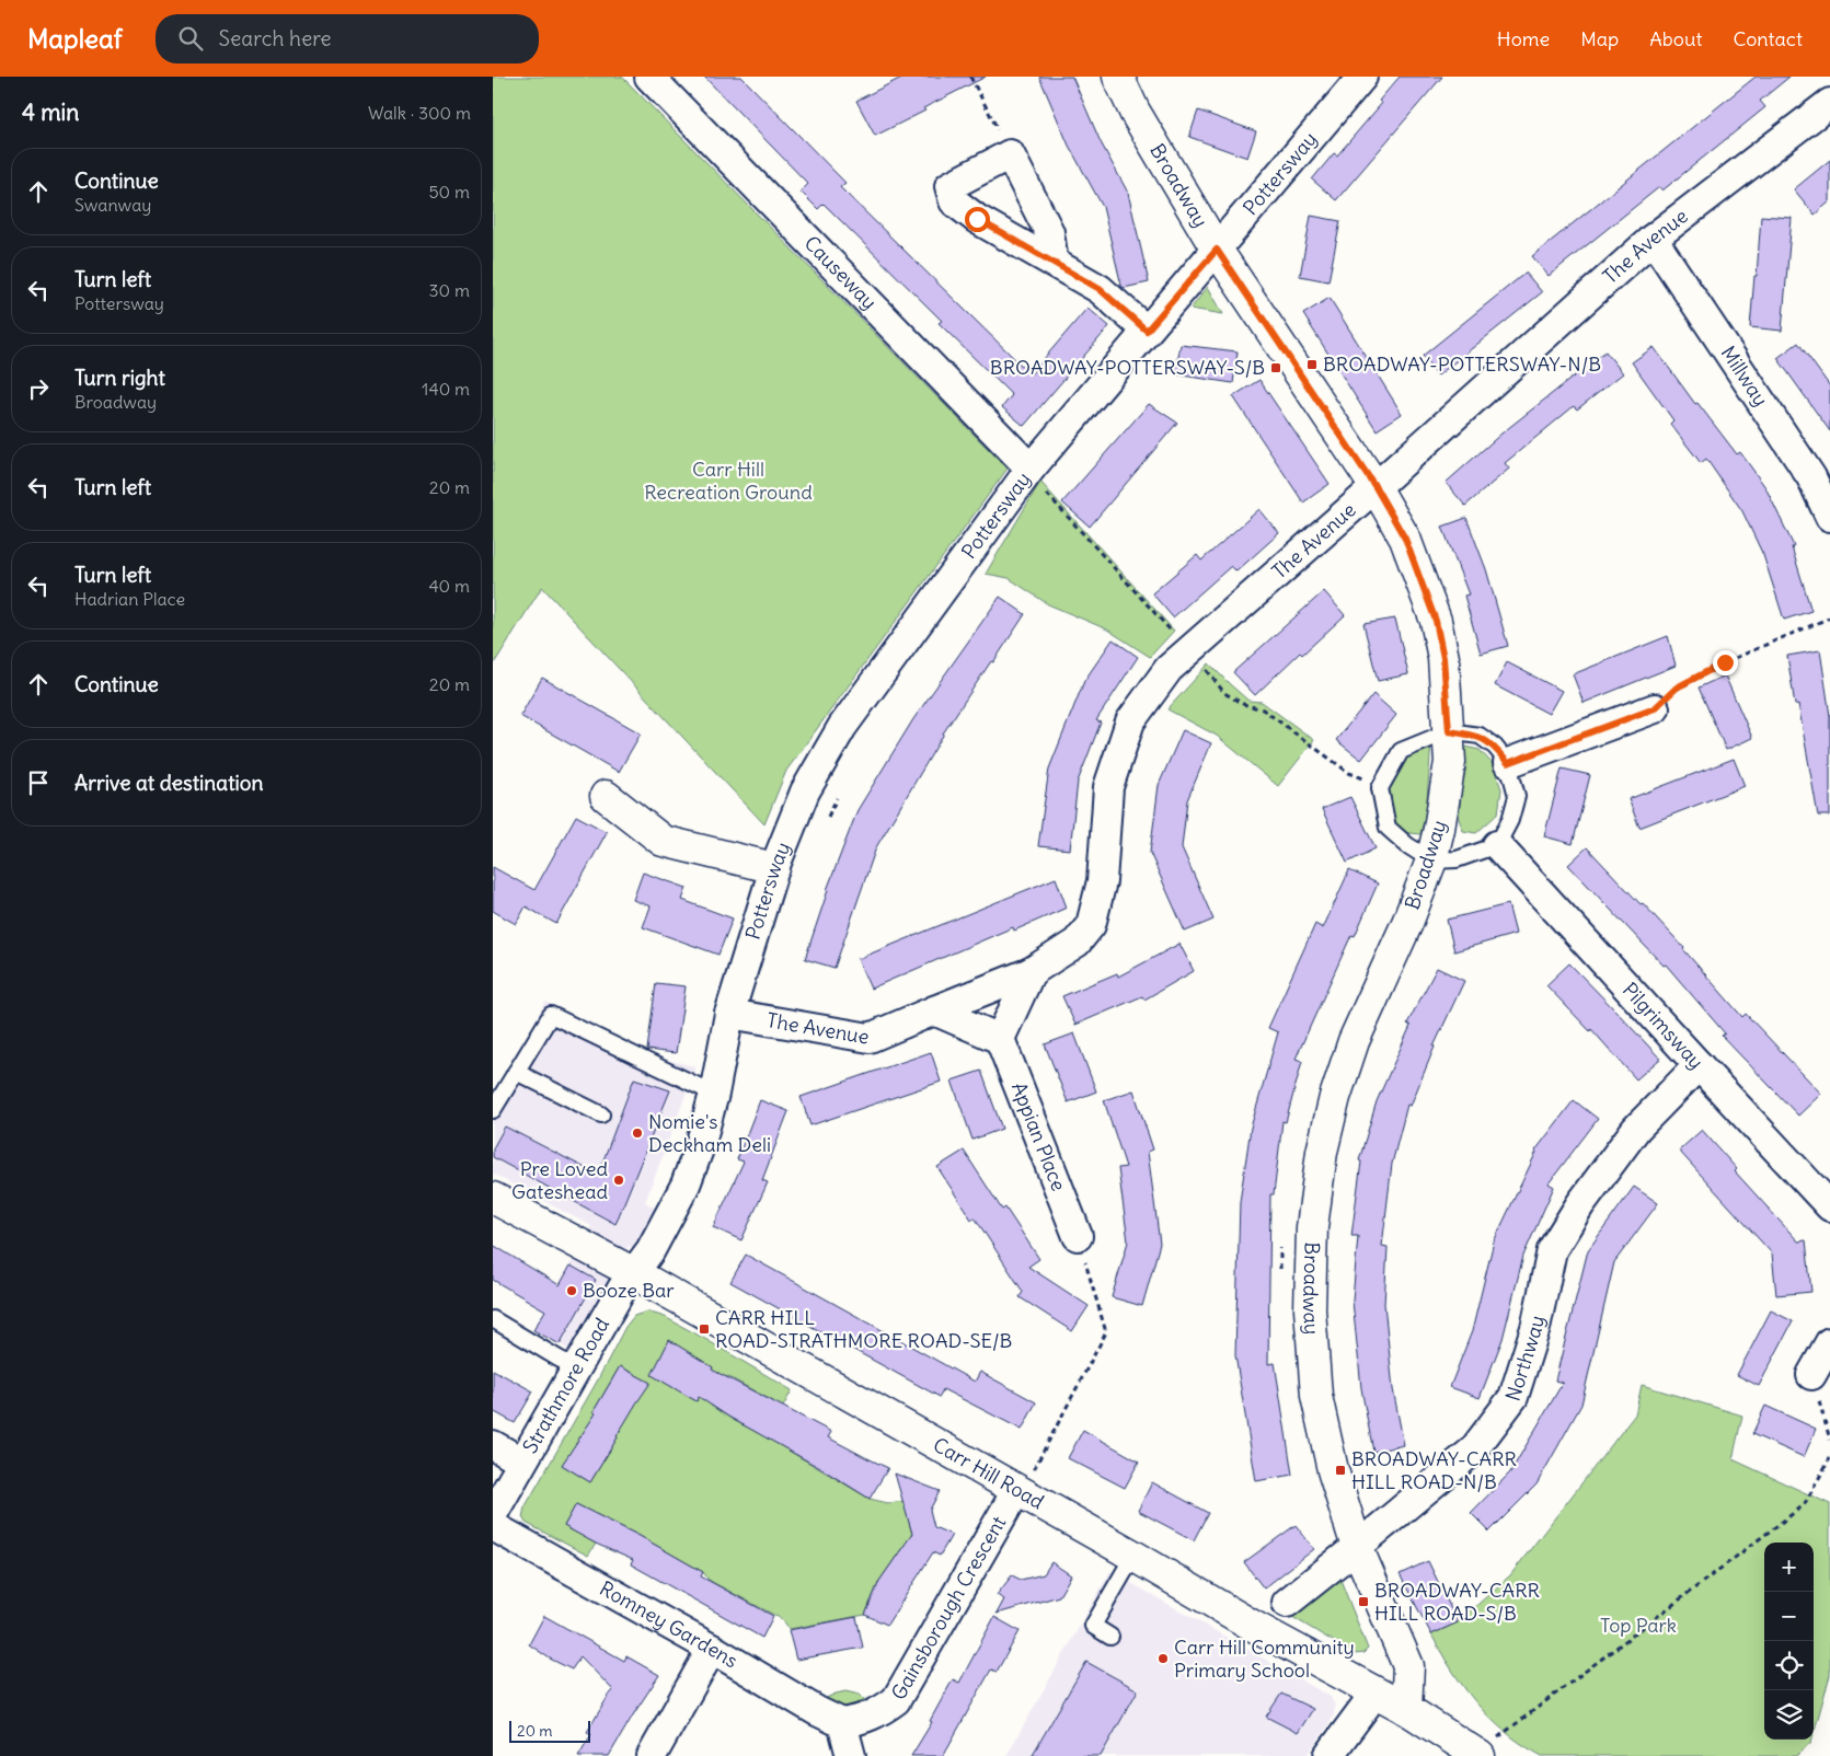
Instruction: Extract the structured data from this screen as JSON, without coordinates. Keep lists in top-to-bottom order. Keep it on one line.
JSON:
{"streets":{"street":["Pottersway","Broadway","The Avenue","Causeway","Millway","Pilgrimsway","Appian Place","Northway","Strathmore Road","Carr Hill Road","Gainsborough Crescent","Romney Gardens"]},"crossings":[["Pottersway","Broadway"],["Pottersway","The Avenue"],["Pottersway","Causeway"],["Pottersway","Strathmore Road"],["Broadway","The Avenue"],["Broadway","Northway"],["Broadway","Carr Hill Road"],["The Avenue","Millway"],["The Avenue","Strathmore Road"],["Pilgrimsway","Northway"],["Strathmore Road","Carr Hill Road"],["Carr Hill Road","Gainsborough Crescent"],["Gainsborough Crescent","Romney Gardens"]],"parks":["Carr Hill Recreation Ground","Top Park"],"places":{"transit":["BROADWAY-POTTERSWAY-N/B","BROADWAY-POTTERSWAY-S/B","CARR HILL ROAD-STRATHMORE ROAD-SE/B","BROADWAY-CARR HILL ROAD-N/B","BROADWAY-CARR HILL ROAD-S/B"],"other":["Nomie's Deckham Deli","Pre Loved Gateshead","Booze Bar","Carr Hill Community Primary School"]},"scale_bar":"20 m","page":{"header":"Mapleaf","search":"Search here","nav":["Home","Map","About","Contact"],"heading":["4 min","Walk · 300 m"],"list":[["Continue","Swanway","50 m"],["Turn left","Pottersway","30 m"],["Turn right","Broadway","140 m"],["Turn left","20 m"],["Turn left","Hadrian Place","40 m"],["Continue","20 m"],"Arrive at destination"],"map_buttons":["+","−"],"scale":"20 m"}}
